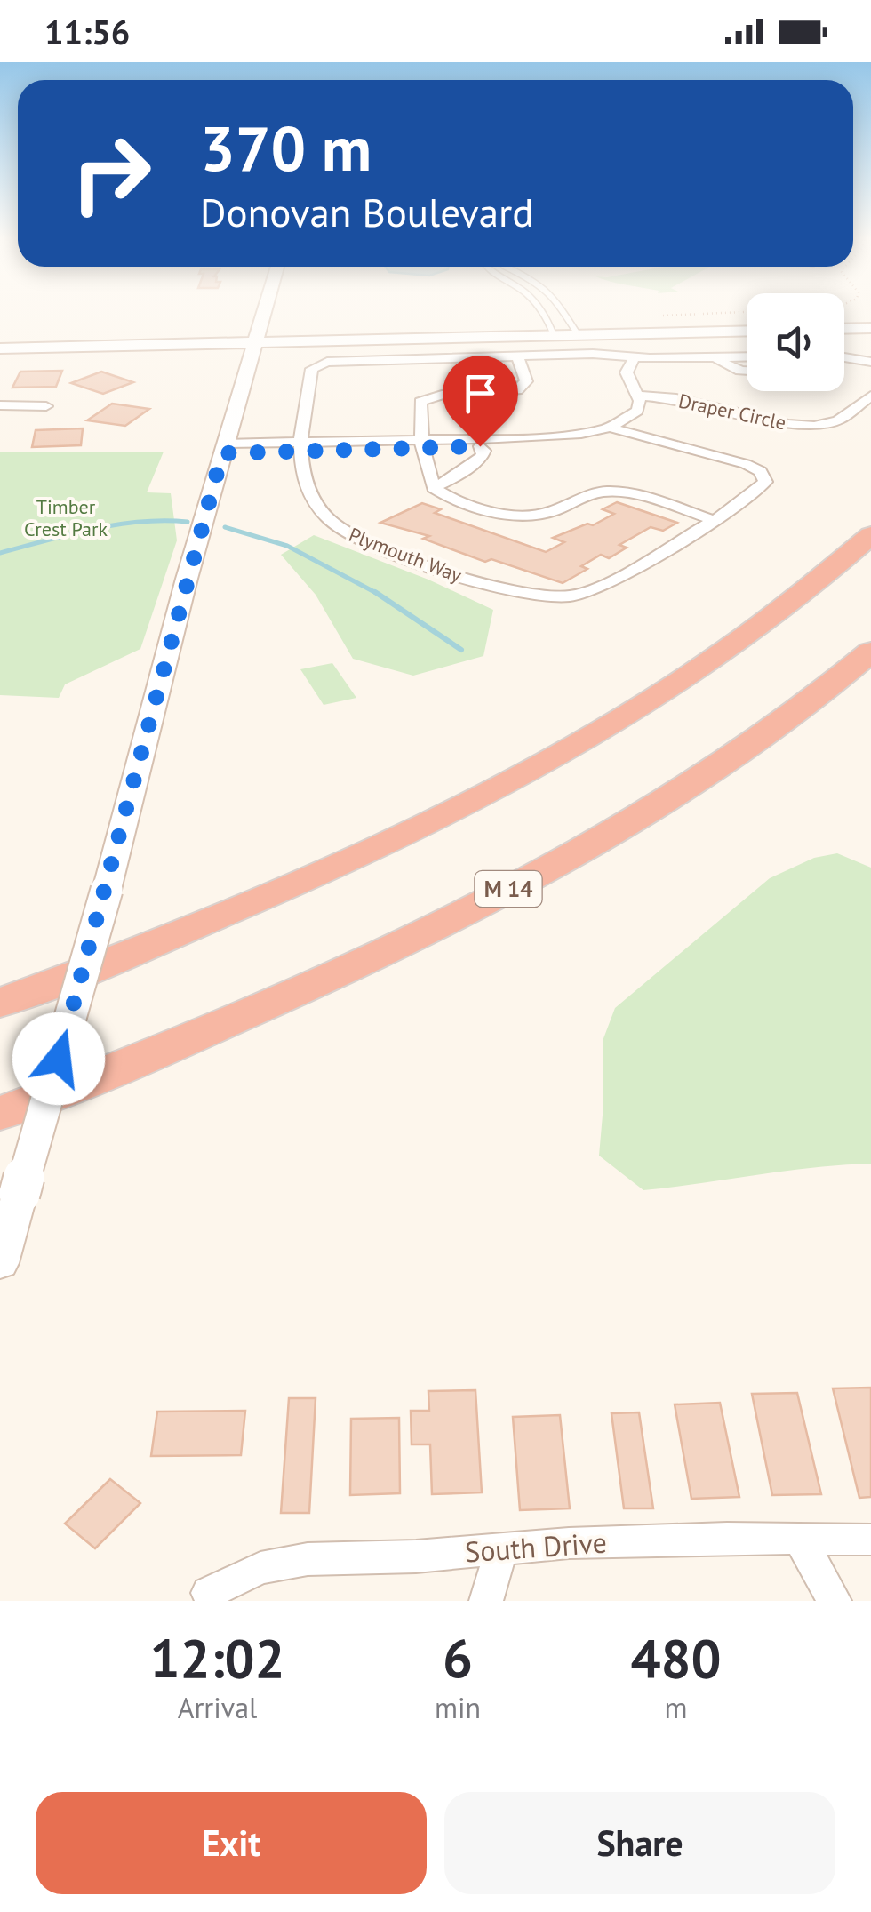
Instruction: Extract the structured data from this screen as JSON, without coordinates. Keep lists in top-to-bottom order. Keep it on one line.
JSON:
{"streets":{"highway":["M 14"],"street":["Draper Circle","Plymouth Way","South Drive"]},"crossings":[["Draper Circle","Plymouth Way"]],"parks":["Timber Crest Park"],"page":{"status":"11:56","turn":["370 m","Donovan Boulevard"],"eta":["12:02","Arrival","6","min","480","m"],"buttons":["Exit","Share"]}}
